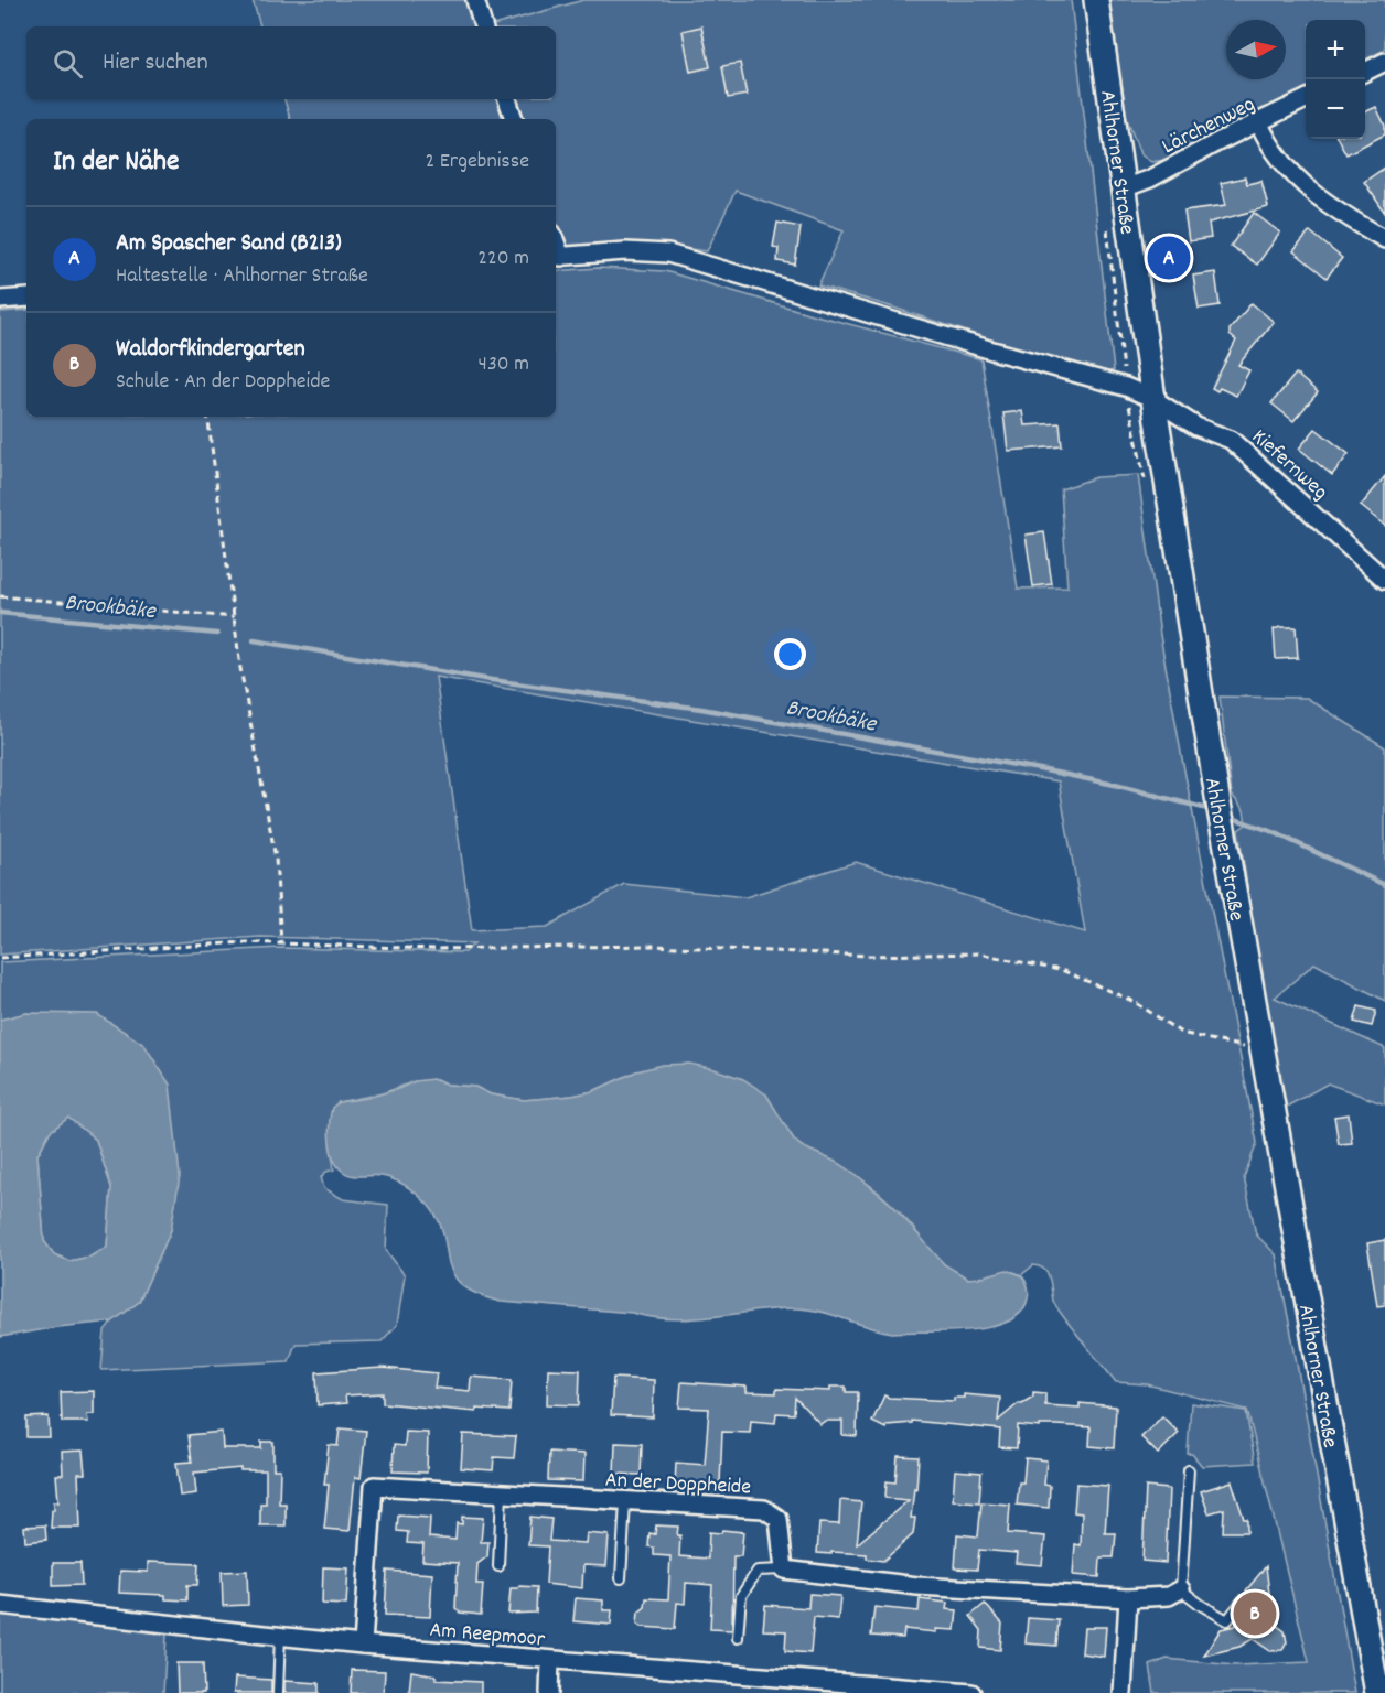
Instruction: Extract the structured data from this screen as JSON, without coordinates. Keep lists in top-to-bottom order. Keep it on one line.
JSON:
{"streets":{"street":["Lärchenweg","Ahlhorner Straße","Kiefernweg","An der Doppheide","Am Reepmoor"]},"crossings":[["Lärchenweg","Ahlhorner Straße"],["Ahlhorner Straße","Kiefernweg"],["An der Doppheide","Am Reepmoor"]],"water":["Brookbäke"],"north":"right","page":{"map_buttons":["+","−"],"search":"Hier suchen","heading":["In der Nähe","2 Ergebnisse"],"list":[{"mark":"A","name":"Am Spascher Sand (B213)","note":"Haltestelle · Ahlhorner Straße","value":"220 m"},{"mark":"B","name":"Waldorfkindergarten","note":"Schule · An der Doppheide","value":"430 m"}],"pins":["A","B"]}}
